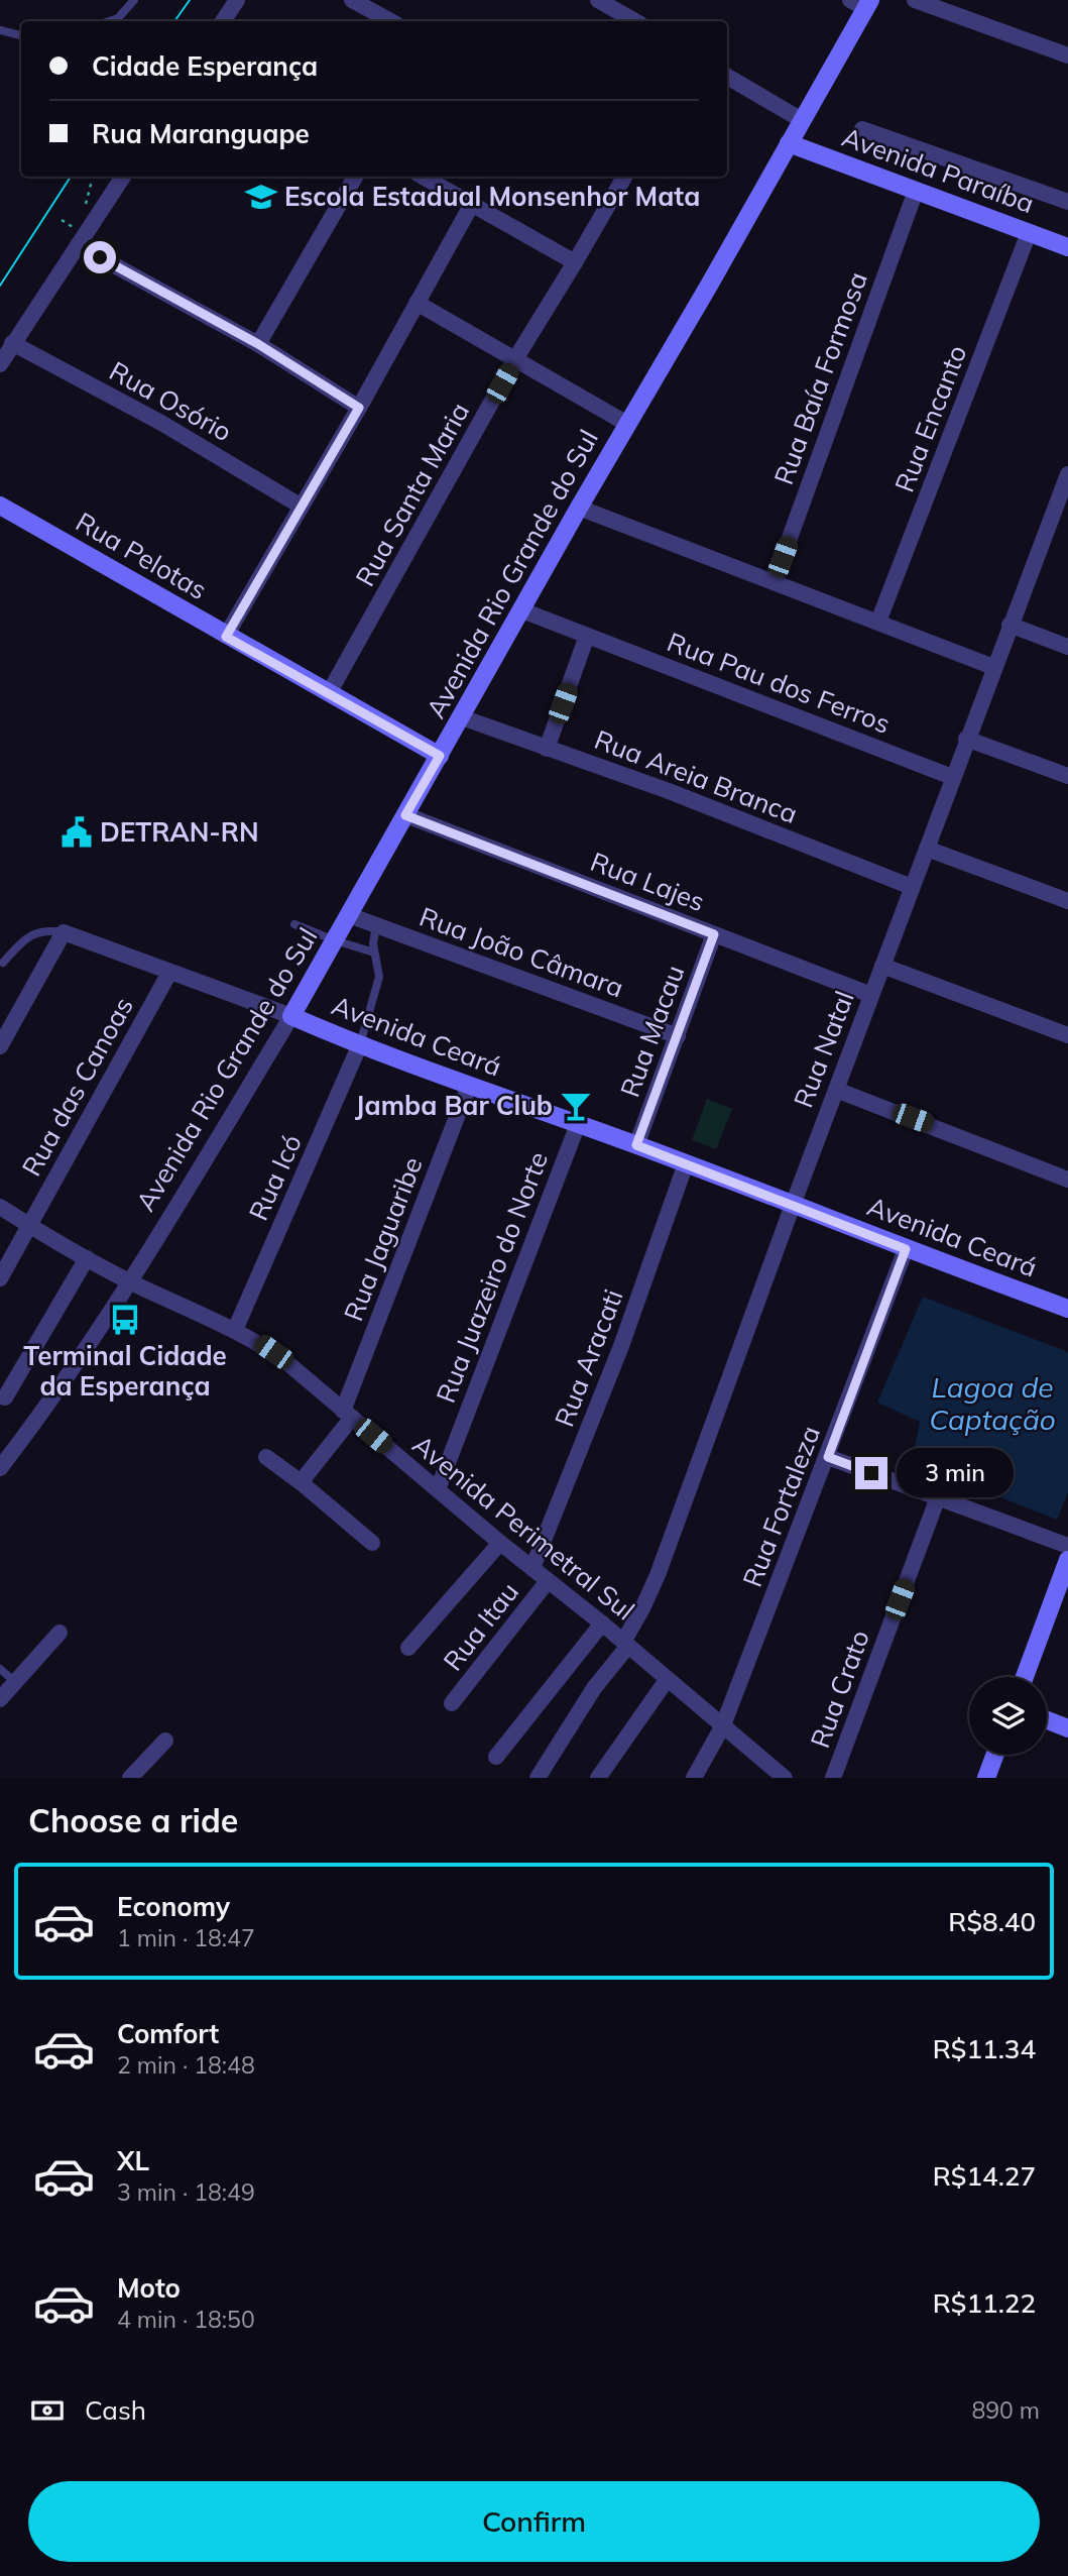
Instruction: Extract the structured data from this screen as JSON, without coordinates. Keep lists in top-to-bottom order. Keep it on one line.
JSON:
{"streets":{"street":["Avenida Paraíba","Rua Baía Formosa","Rua Osório","Rua Encanto","Rua Santa Maria","Rua Pelotas","Avenida Rio Grande do Sul","Rua Pau dos Ferros","Rua Areia Branca","Rua Lajes","Rua João Câmara","Rua Macau","Avenida Ceará","Rua Natal","Rua das Canoas","Rua Icó","Rua Jaguaribe","Rua Juazeiro do Norte","Rua Aracati","Rua Fortaleza","Avenida Perimetral Sul","Rua Itau","Rua Crato"]},"crossings":[["Avenida Paraíba","Rua Baía Formosa"],["Avenida Paraíba","Rua Encanto"],["Avenida Paraíba","Avenida Rio Grande do Sul"],["Rua Santa Maria","Rua Pelotas"],["Rua Pelotas","Avenida Rio Grande do Sul"],["Avenida Rio Grande do Sul","Rua Pau dos Ferros"],["Avenida Rio Grande do Sul","Rua Areia Branca"],["Avenida Rio Grande do Sul","Rua Lajes"],["Avenida Rio Grande do Sul","Rua João Câmara"],["Avenida Rio Grande do Sul","Avenida Ceará"],["Avenida Rio Grande do Sul","Avenida Perimetral Sul"],["Rua Pau dos Ferros","Rua Natal"],["Rua Areia Branca","Rua Natal"],["Rua Lajes","Rua Macau"],["Rua Lajes","Rua Natal"],["Rua João Câmara","Rua Macau"],["Rua Macau","Avenida Ceará"],["Avenida Ceará","Rua Natal"],["Avenida Ceará","Rua das Canoas"],["Avenida Ceará","Rua Icó"],["Avenida Ceará","Rua Jaguaribe"],["Avenida Ceará","Rua Juazeiro do Norte"],["Avenida Ceará","Rua Aracati"],["Avenida Ceará","Rua Fortaleza"],["Rua Natal","Avenida Perimetral Sul"],["Rua das Canoas","Avenida Perimetral Sul"],["Rua Icó","Avenida Perimetral Sul"],["Rua Jaguaribe","Avenida Perimetral Sul"],["Rua Juazeiro do Norte","Avenida Perimetral Sul"],["Rua Aracati","Avenida Perimetral Sul"],["Rua Fortaleza","Avenida Perimetral Sul"],["Avenida Perimetral Sul","Rua Itau"]],"water":["Lagoa de Captação"],"places":{"school or university":["Escola Estadual Monsenhor Mata"],"public building":["DETRAN-RN"],"bar":["Jamba Bar Club"],"bus stop":["Terminal Cidade da Esperança"]},"page":{"banner":["Cidade Esperança","Rua Maranguape"],"bubble":"3 min","heading":"Choose a ride","list":[{"name":"Economy","note":"1 min · 18:47","value":"R$8.40"},{"name":"Comfort","note":"2 min · 18:48","value":"R$11.34"},{"name":"XL","note":"3 min · 18:49","value":"R$14.27"},{"name":"Moto","note":"4 min · 18:50","value":"R$11.22"}],"pay":["Cash","890 m"],"buttons":"Confirm"}}
